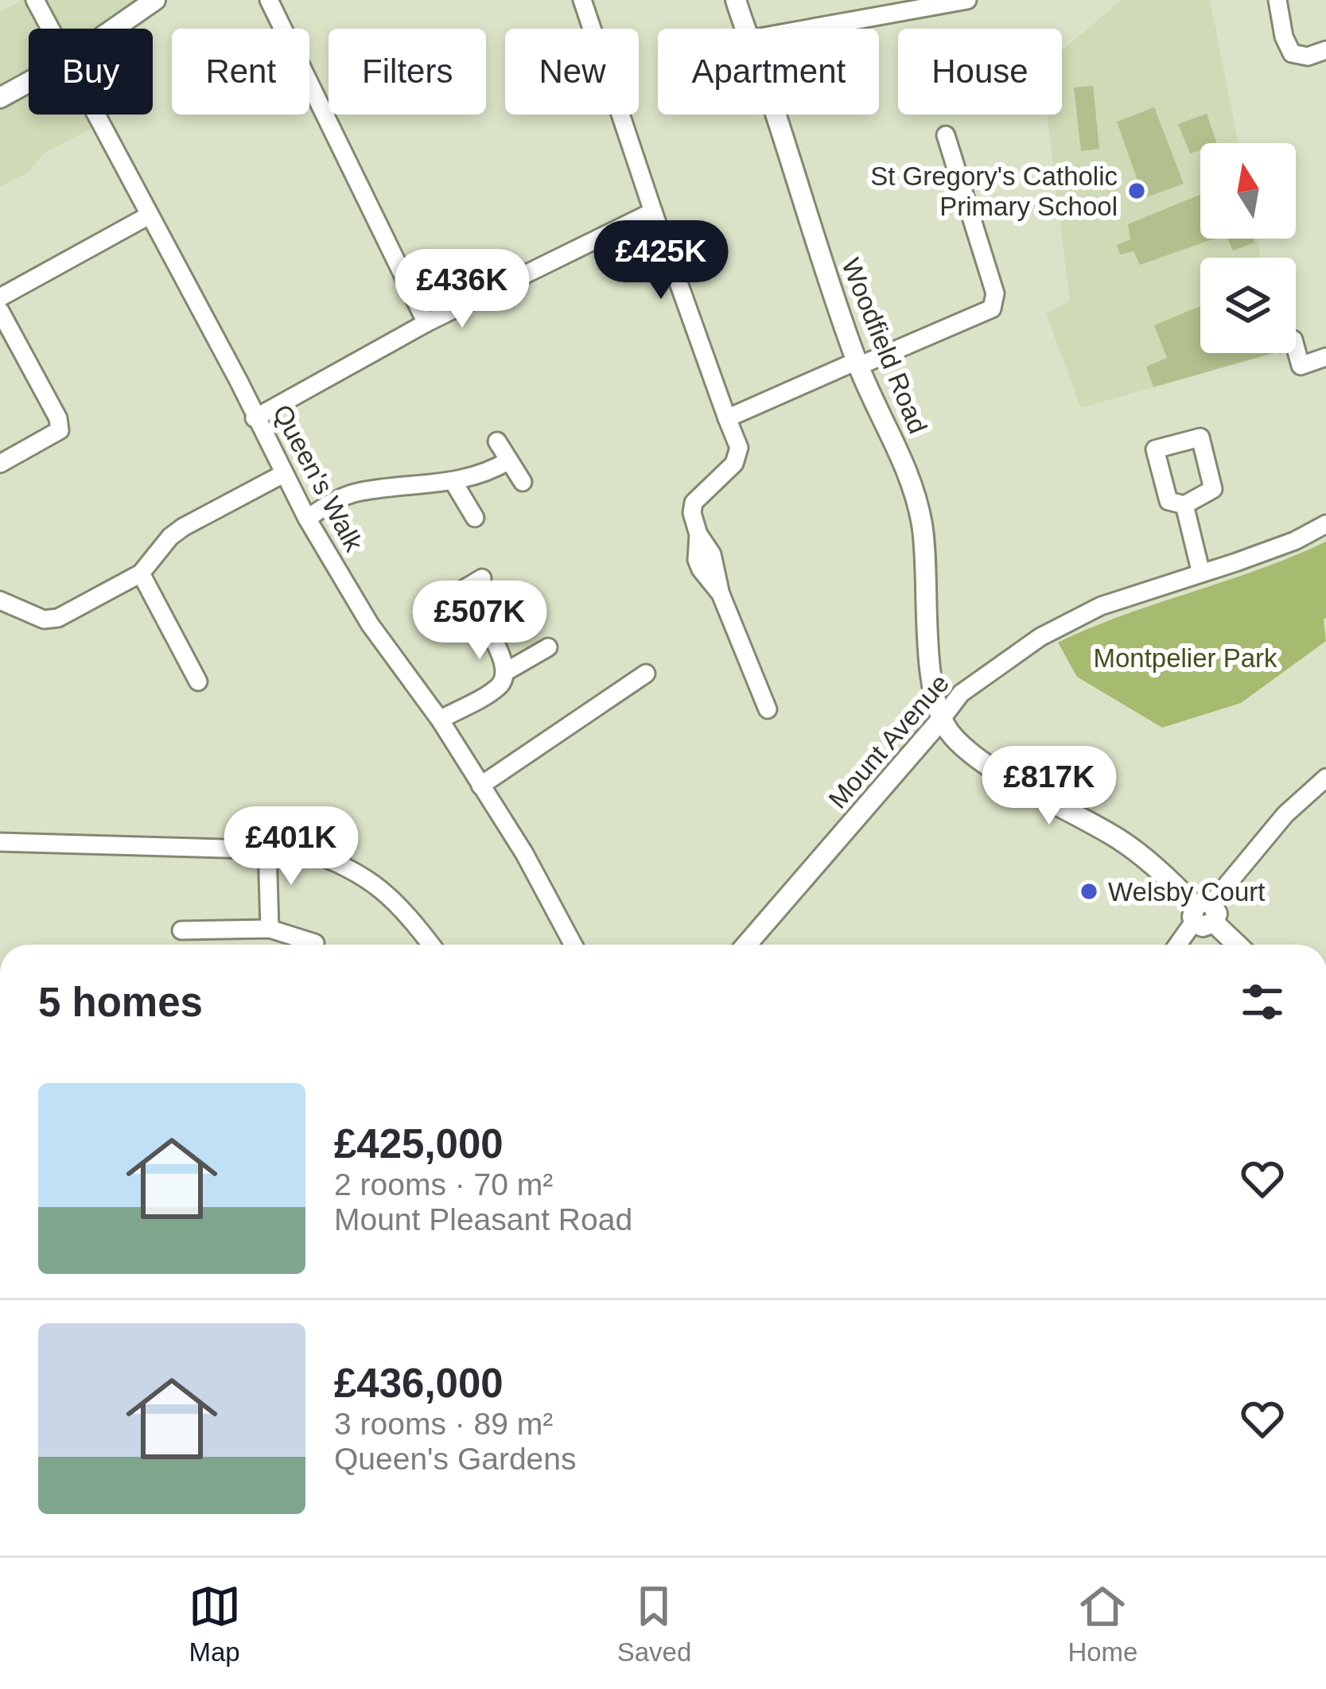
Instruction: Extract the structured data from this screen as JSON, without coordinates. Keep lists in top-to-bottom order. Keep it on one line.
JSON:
{"streets":{"street":["Woodfield Road","Queen's Walk","Mount Avenue"]},"crossings":[["Woodfield Road","Mount Avenue"]],"parks":["Montpelier Park"],"places":["St Gregory's Catholic Primary School","Welsby Court"],"north":"top","page":{"chip":["Buy","Rent","Filters","New","Apartment","House"],"price":["£425K","£436K","£507K","£817K","£401K"],"heading":"5 homes","list":[{"name":"£425,000","note":"2 rooms · 70 m² · Mount Pleasant Road"},{"name":"£436,000","note":"3 rooms · 89 m² · Queen's Gardens"}],"tabs":["Map","Saved","Home"]}}
